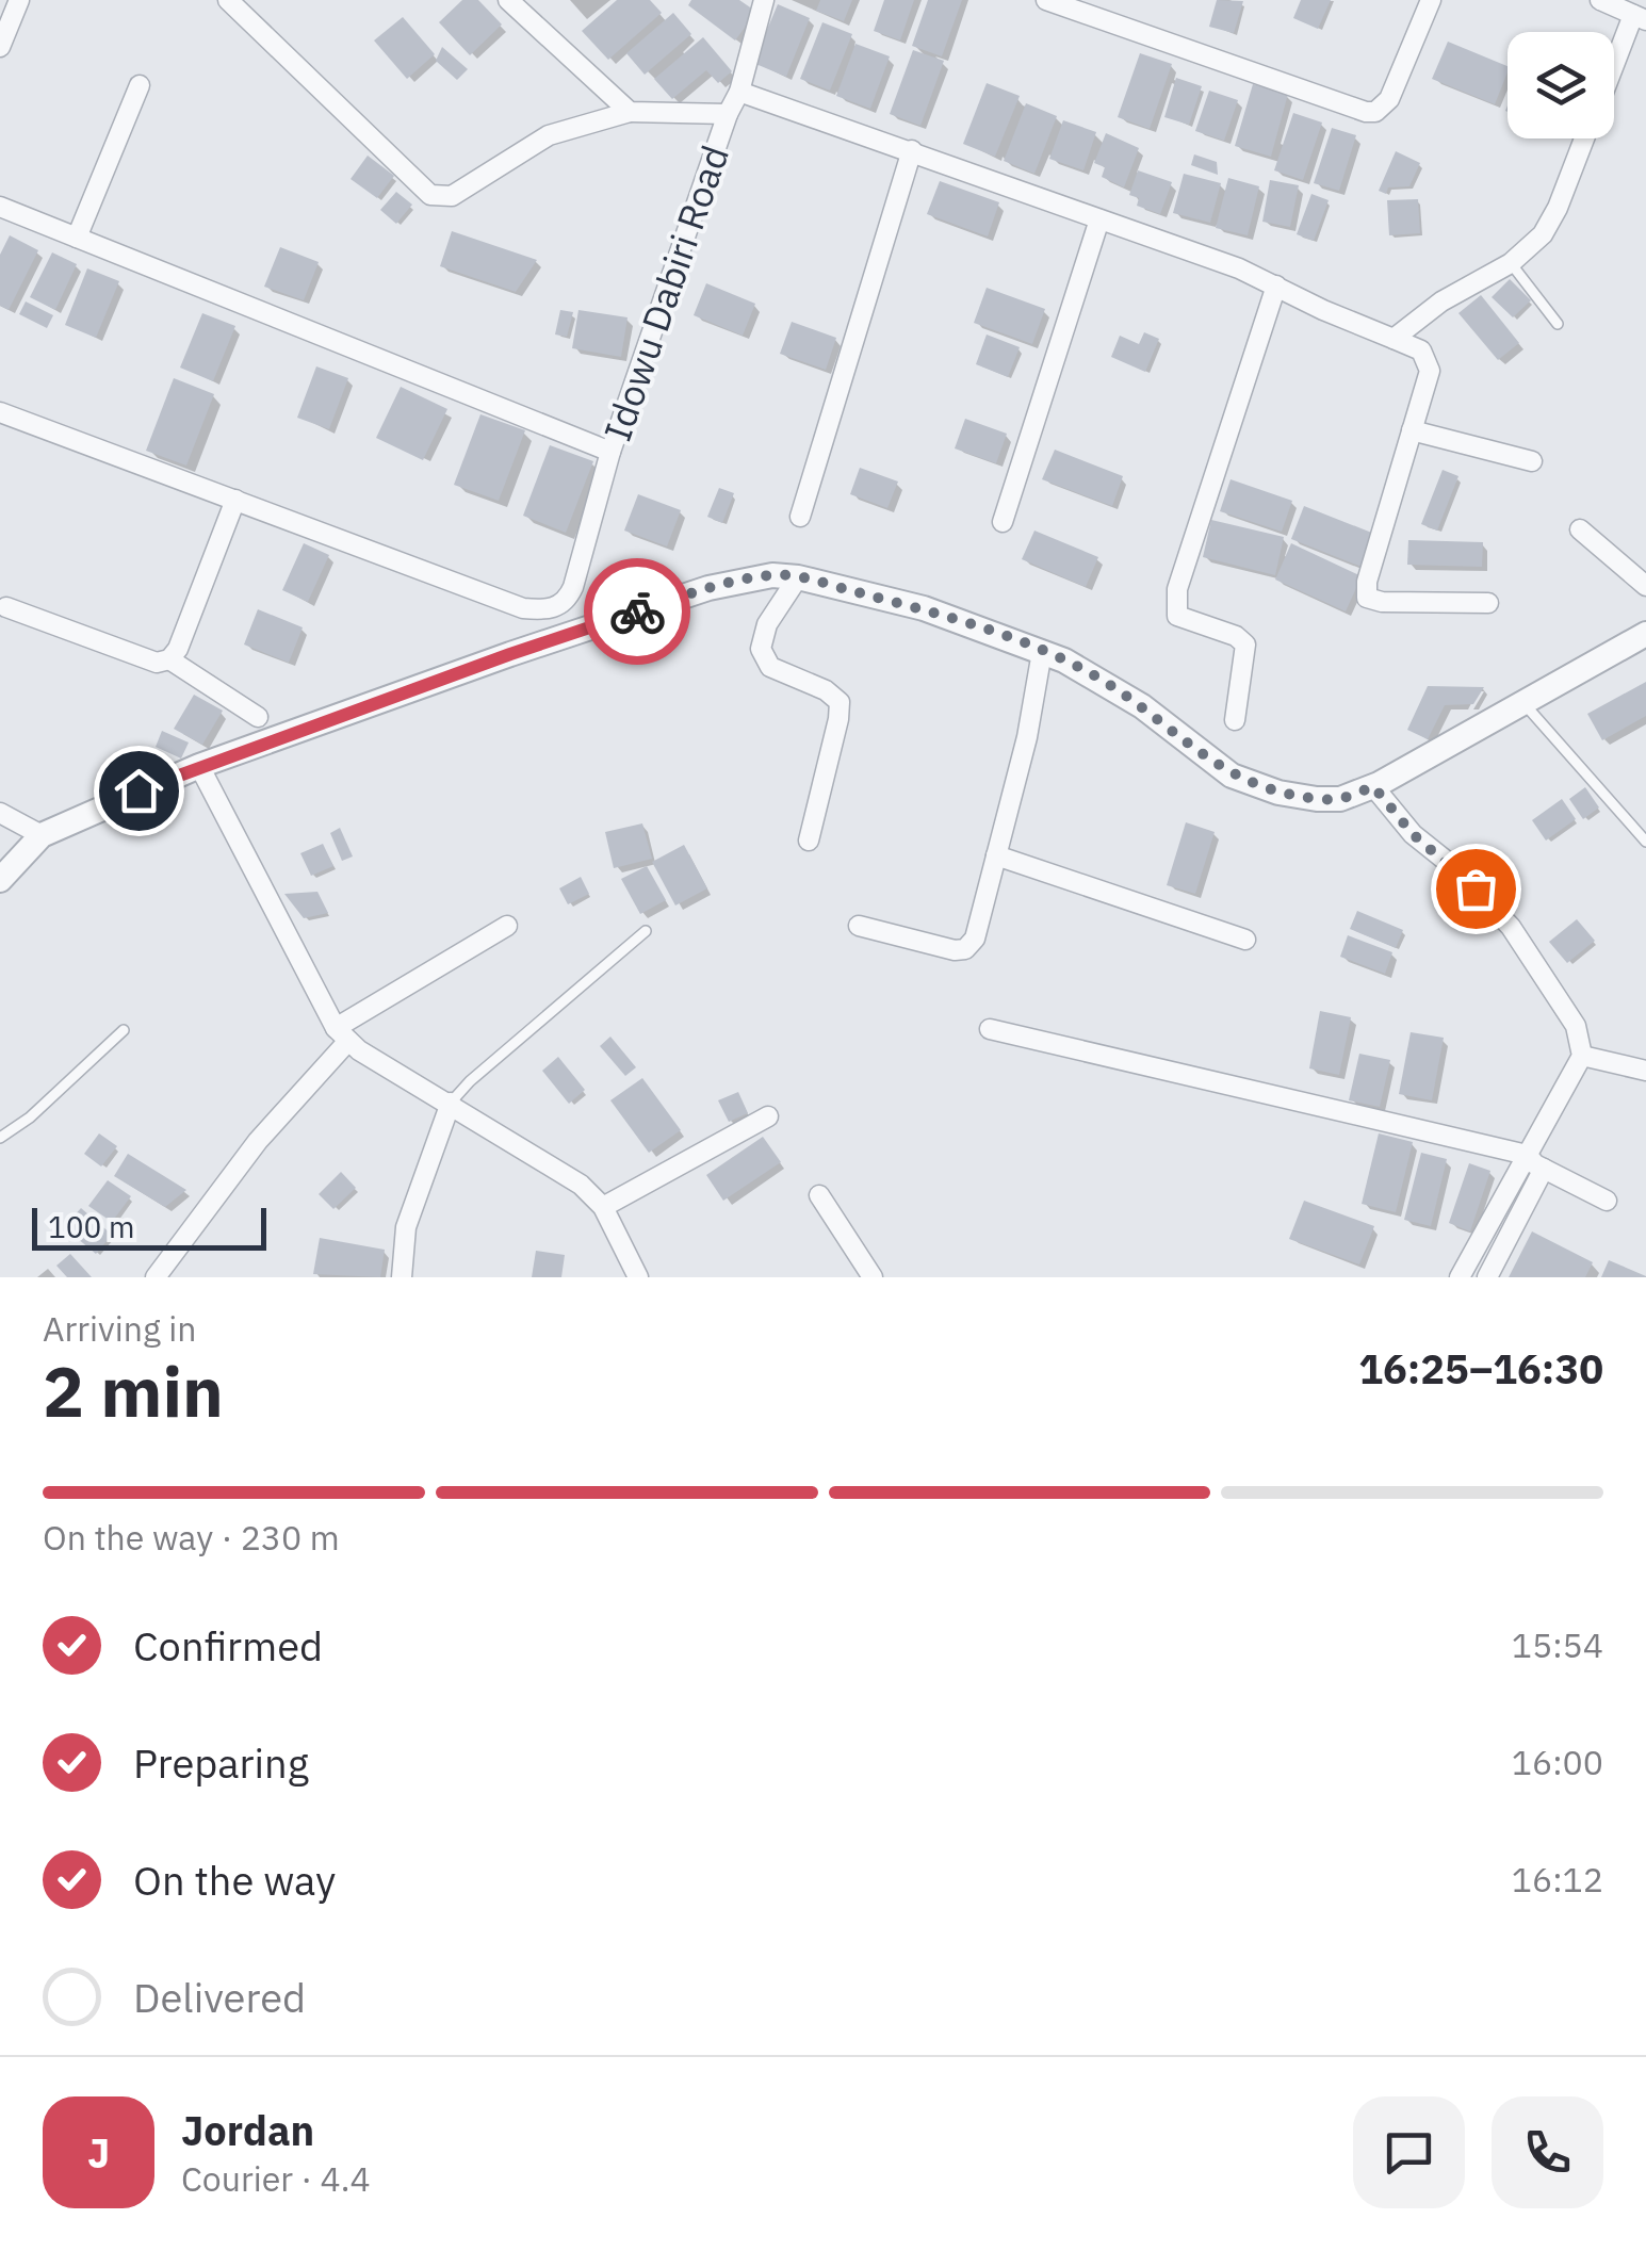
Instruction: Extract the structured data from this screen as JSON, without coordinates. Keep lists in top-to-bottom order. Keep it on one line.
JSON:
{"streets":{"street":["Idowu Dabiri Road"]},"scale_bar":"100 m","page":{"scale":"100 m","heading":["2 min","Arriving in","16:25–16:30"],"panel":["Jordan","Courier · 4.4"],"bar":"On the way · 230 m","list":[["Confirmed","15:54"],["Preparing","16:00"],["On the way","16:12"],"Delivered"],"round":"J"}}
